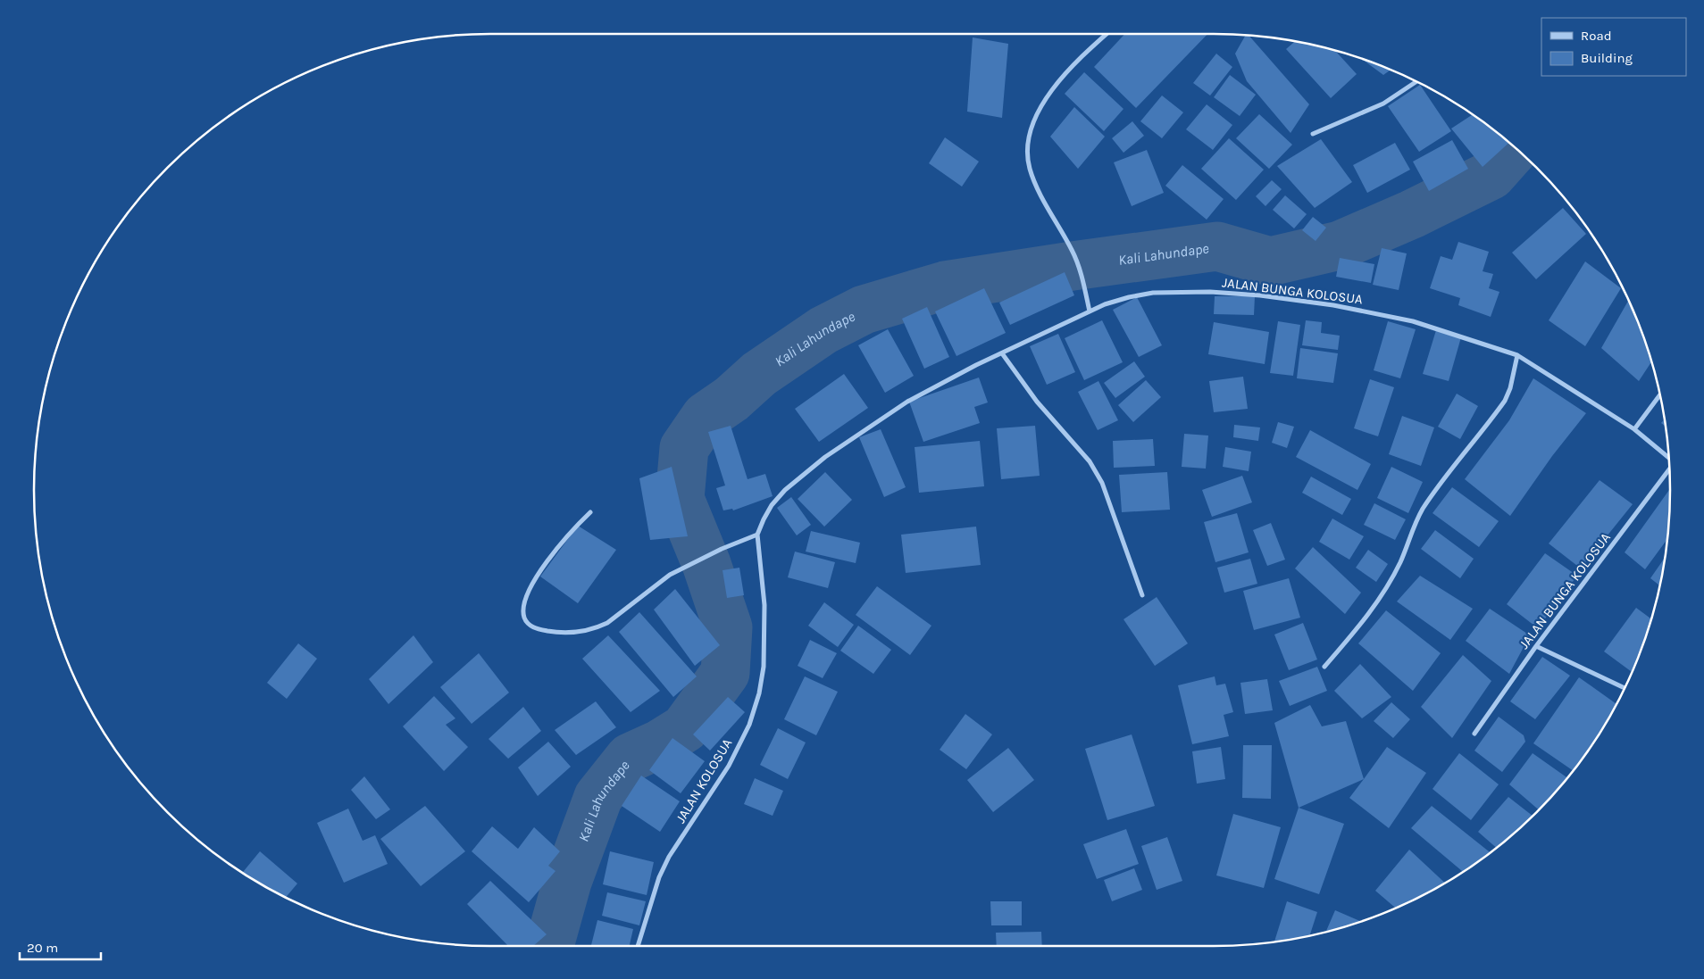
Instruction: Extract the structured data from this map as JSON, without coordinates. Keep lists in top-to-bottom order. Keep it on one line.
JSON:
{"streets":{"street":["JALAN BUNGA KOLOSUA","JALAN KOLOSUA"]},"crossings":[["JALAN BUNGA KOLOSUA","JALAN KOLOSUA"]],"water":["Kali Lahundape"],"legend":["Road","Building"],"scale_bar":"20 m"}
